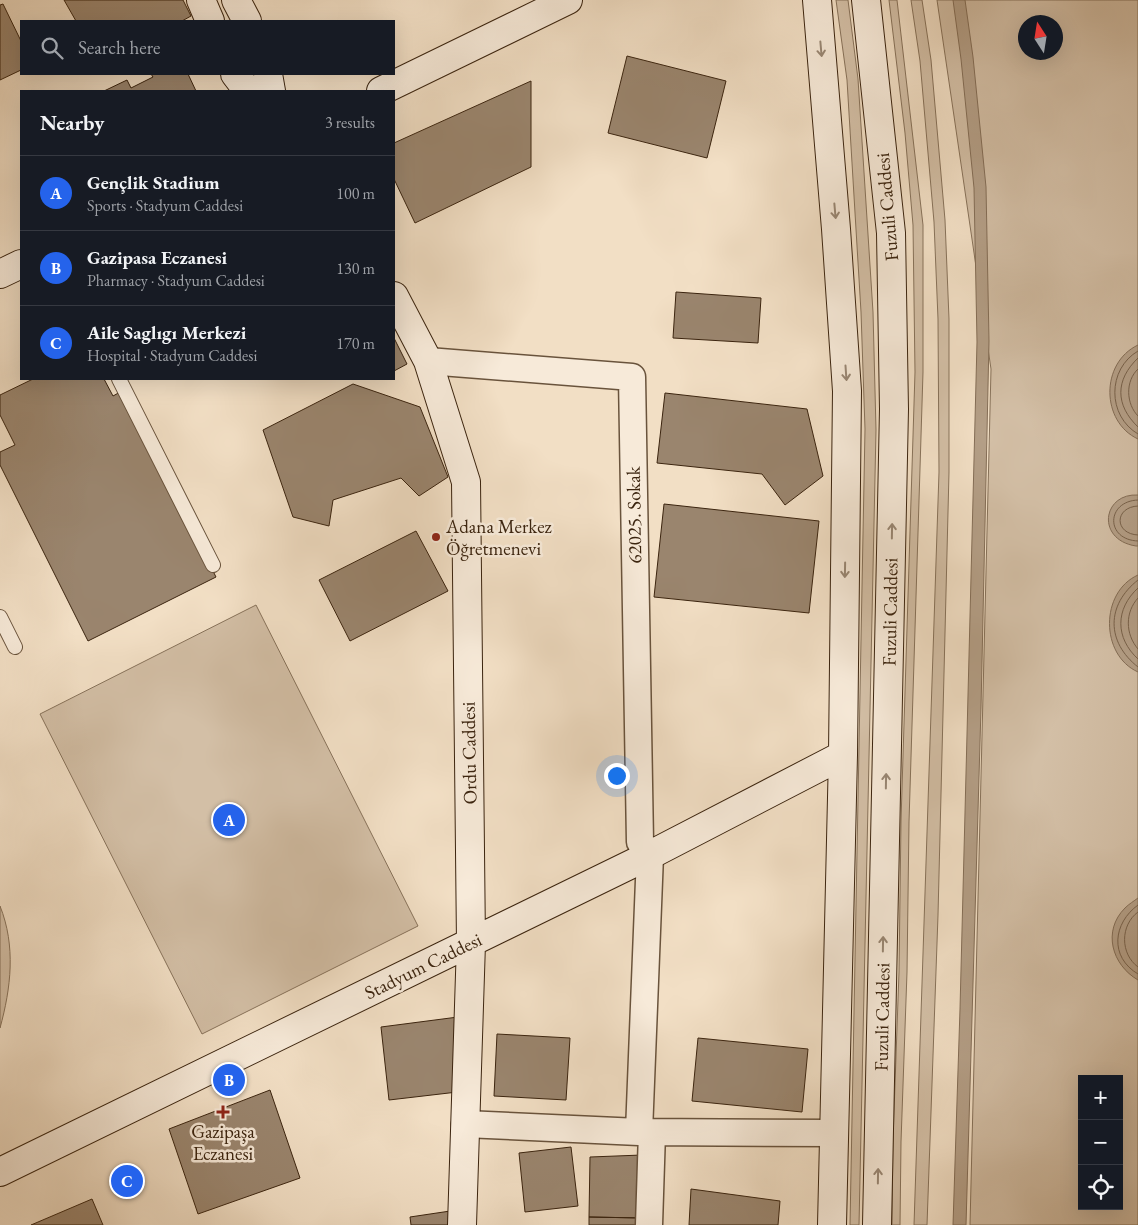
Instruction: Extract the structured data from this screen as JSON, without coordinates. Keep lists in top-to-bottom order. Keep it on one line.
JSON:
{"streets":{"main road":["Fuzuli Caddesi","Ordu Caddesi","Stadyum Caddesi"],"street":["62025. Sokak"]},"crossings":[["62025. Sokak","Ordu Caddesi"],["62025. Sokak","Stadyum Caddesi"],["Ordu Caddesi","Stadyum Caddesi"]],"places":{"other":["Adana Merkez Öğretmenevi"],"health":["Gazipaşa Eczanesi"]},"north":"top","page":{"search":"Search here","heading":["Nearby","3 results"],"list":[{"mark":"A","name":"Gençlik Stadium","note":"Sports · Stadyum Caddesi","value":"100 m"},{"mark":"B","name":"Gazipasa Eczanesi","note":"Pharmacy · Stadyum Caddesi","value":"130 m"},{"mark":"C","name":"Aile Saglıgı Merkezi","note":"Hospital · Stadyum Caddesi","value":"170 m"}],"pins":["A","B","C"],"map_buttons":["+","−"]}}
